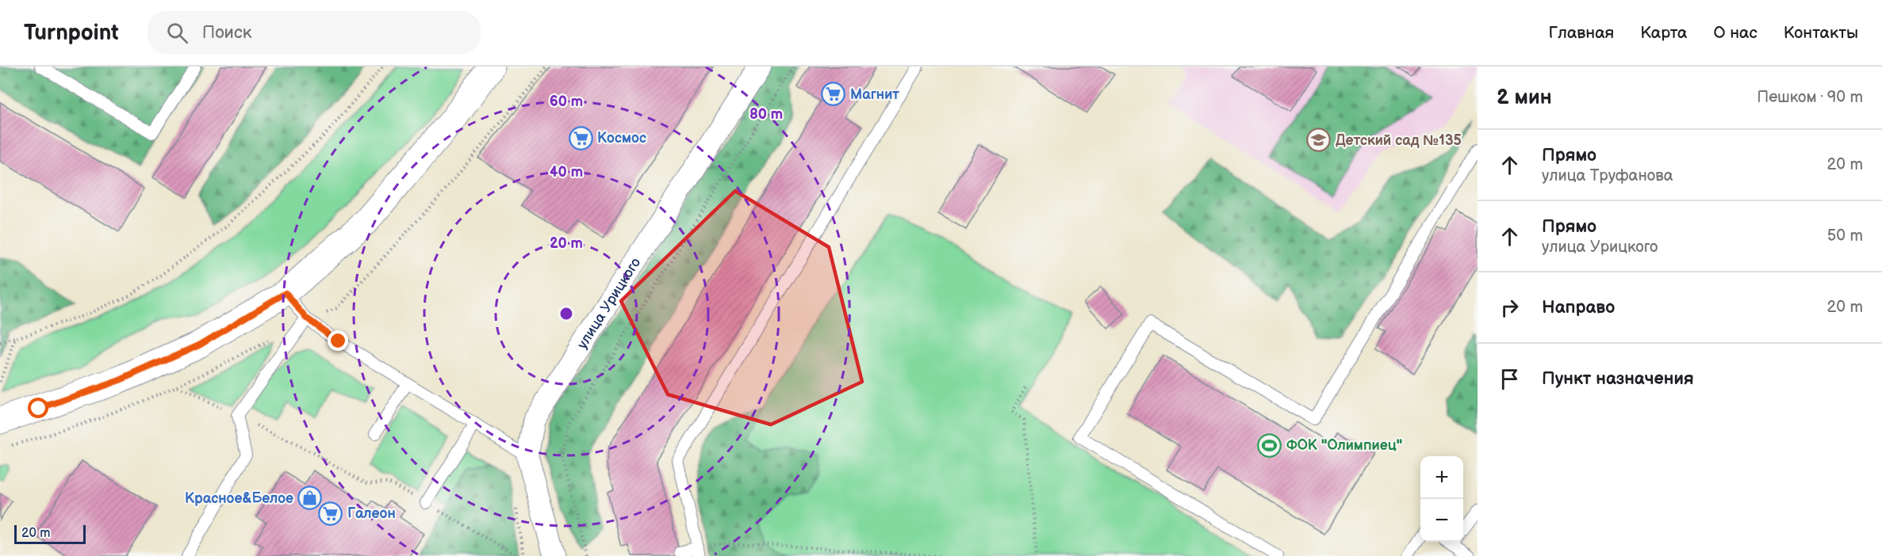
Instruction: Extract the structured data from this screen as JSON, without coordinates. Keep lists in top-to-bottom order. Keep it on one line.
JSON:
{"streets":{"street":["улица Урицкого"]},"places":{"supermarket":["Магнит","Космос","Галеон"],"school or university":["Детский сад №135"],"sports":["ФОК \"Олимпиец\""],"shop":["Красное&Белое"]},"scale_bar":"20 m","page":{"header":"Turnpoint","search":"Поиск","nav":["Главная","Карта","О нас","Контакты"],"heading":["2 мин","Пешком · 90 m"],"list":[["Прямо","улица Труфанова","20 m"],["Прямо","улица Урицкого","50 m"],["Направо","20 m"],"Пункт назначения"],"map_buttons":["+","−"],"scale":"20 m"},"rings":["60 m","80 m","40 m","20 m"]}
